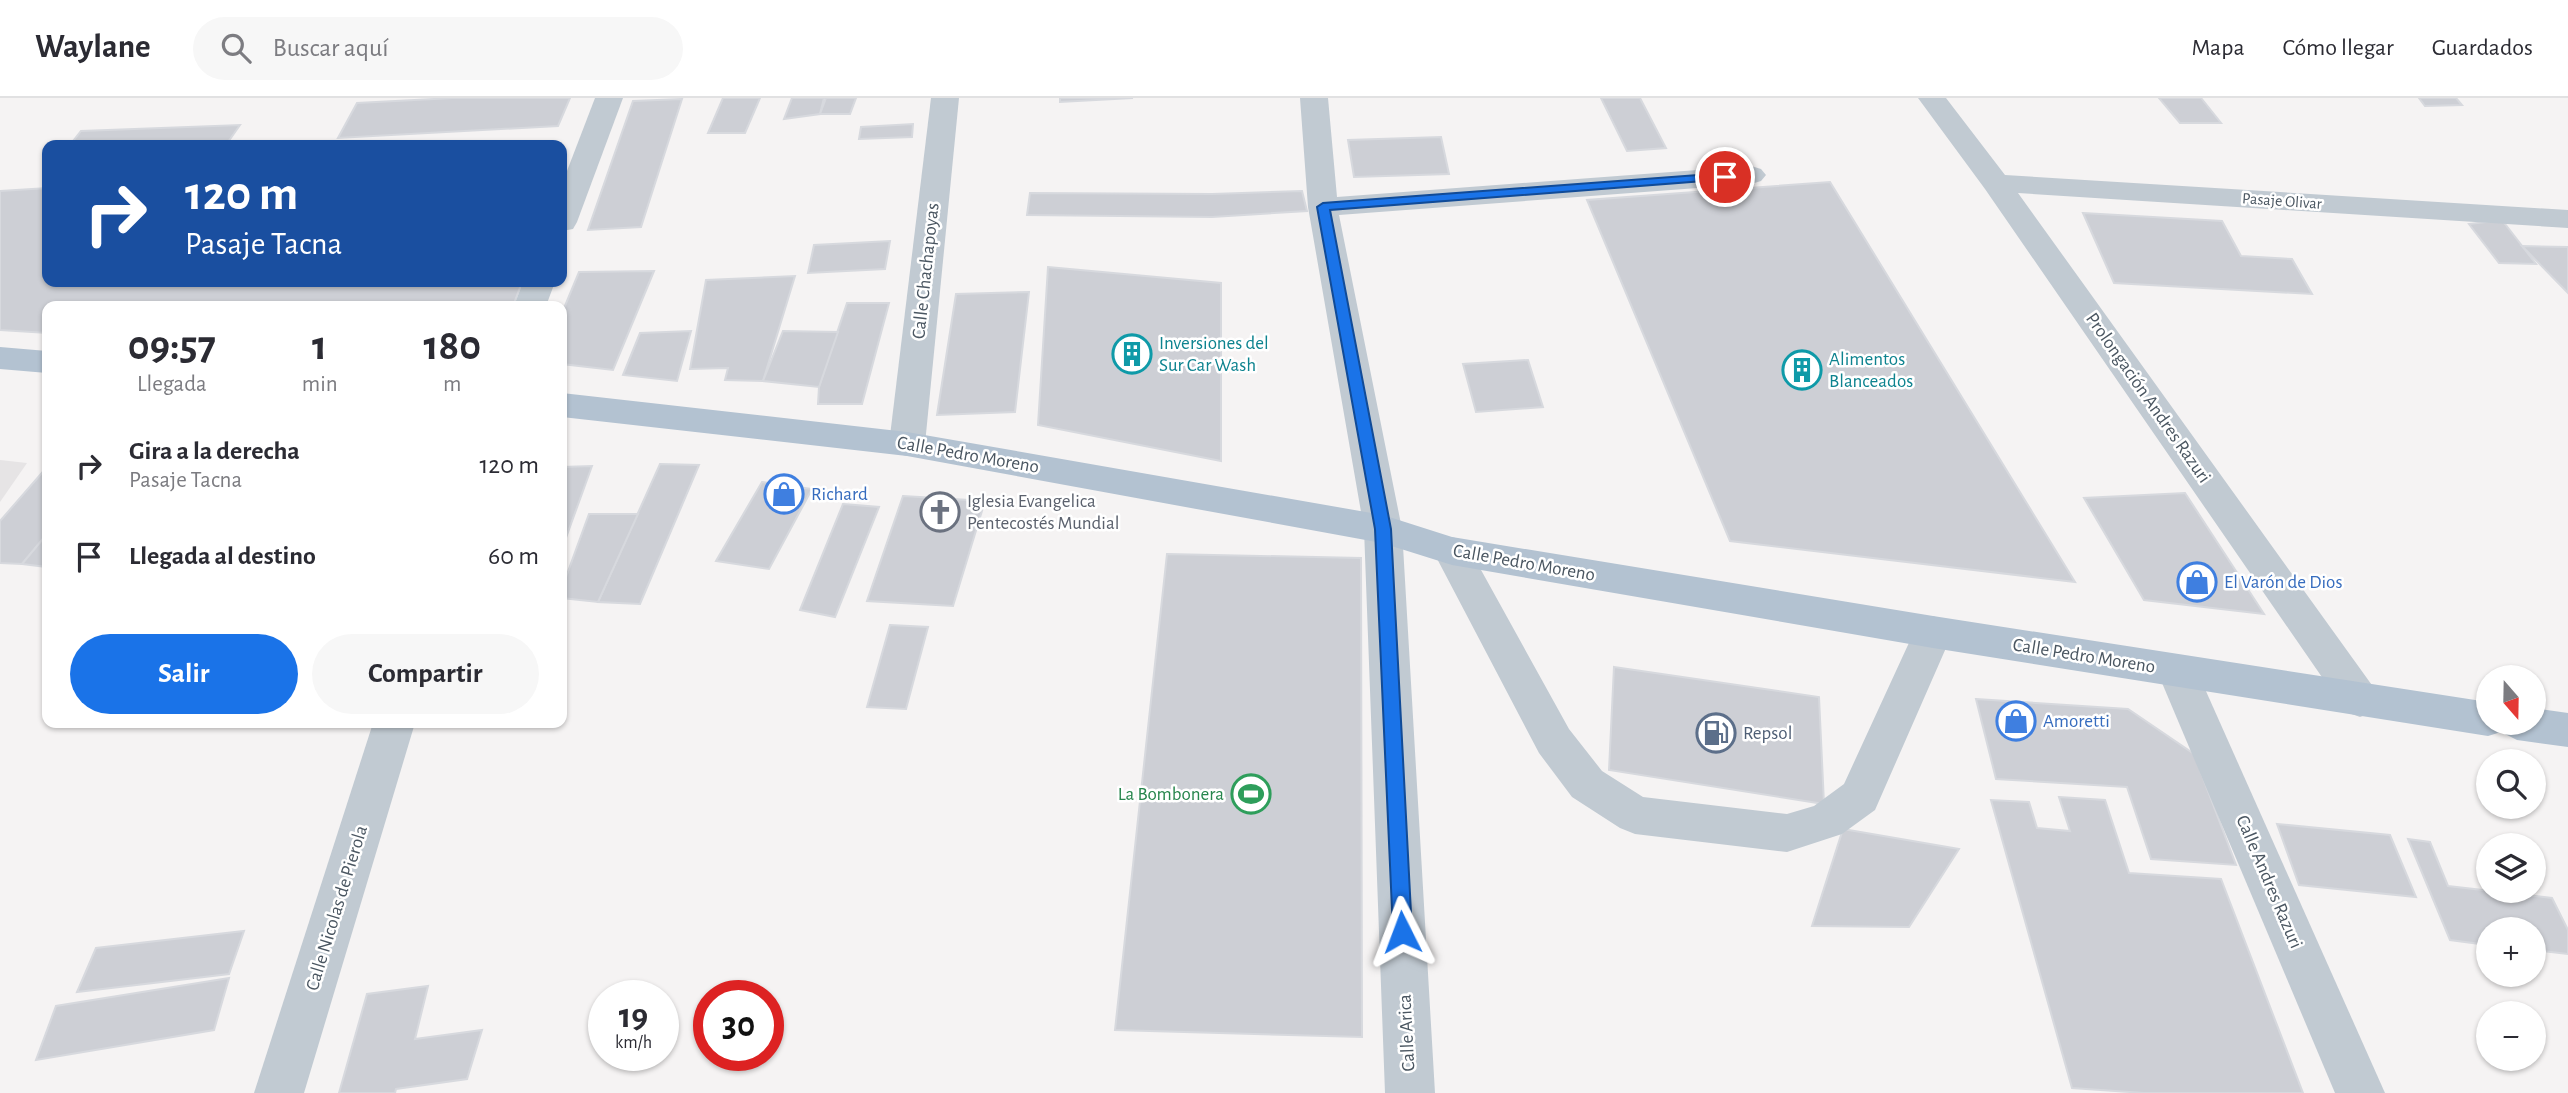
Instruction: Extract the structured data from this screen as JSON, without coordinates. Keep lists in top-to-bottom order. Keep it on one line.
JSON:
{"streets":{"main road":["Calle Pedro Moreno"],"street":["Pasaje Olivar","Calle Chachapoyas","Prolongación Andres Razuri","Calle Andres Razuri","Calle Nicolas de Pierola","Calle Arica"]},"crossings":[["Pasaje Olivar","Prolongación Andres Razuri"],["Calle Chachapoyas","Calle Pedro Moreno"],["Prolongación Andres Razuri","Calle Pedro Moreno"],["Calle Pedro Moreno","Calle Andres Razuri"],["Calle Pedro Moreno","Calle Arica"]],"places":{"building":["Inversiones del Sur Car Wash","Alimentos Blanceados"],"shop":["Richard","El Varón de Dios","Amoretti"],"church":["Iglesia Evangelica Pentecostés Mundial"],"fuel station":["Repsol"],"sports":["La Bombonera"]},"north":"bottom","page":{"header":"Waylane","search":"Buscar aquí","nav":["Mapa","Cómo llegar","Guardados"],"turn":["120 m","Pasaje Tacna"],"eta":["09:57","Llegada","1","min","180","m"],"list":[{"name":"Gira a la derecha","note":"Pasaje Tacna","value":"120 m"},{"name":"Llegada al destino","value":"60 m"}],"buttons":["Salir","Compartir"],"map_buttons":["+","−"],"speed":"19 km/h","limit":"30"}}
